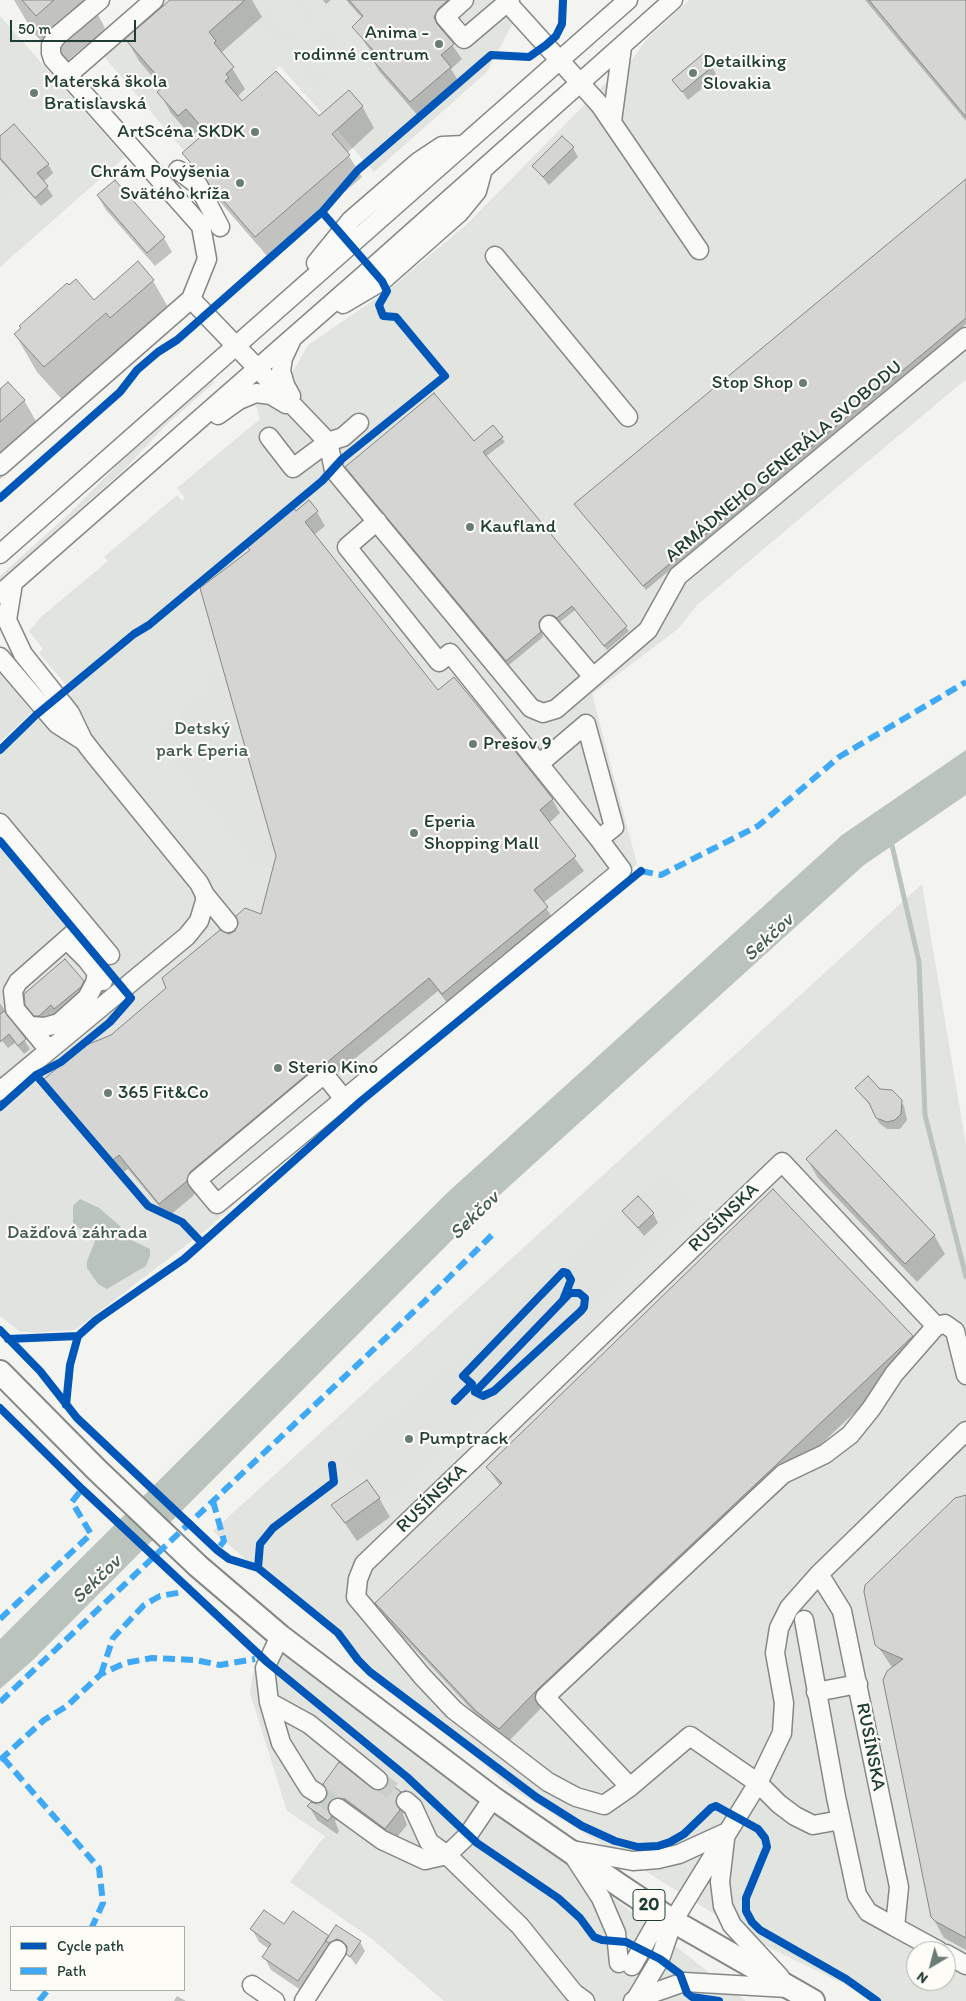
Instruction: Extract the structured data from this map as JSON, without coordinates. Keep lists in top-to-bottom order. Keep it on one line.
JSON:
{"streets":{"main road":["20"],"street":["ARMÁDNEHO GENERÁLA SVOBODU","RUSÍNSKA"]},"water":["Sekčov"],"parks":["Detský park Eperia","Dažďová záhrada"],"places":["Anima - rodinné centrum","Detailking Slovakia","Materská škola Bratislavská","ArtScéna SKDK","Chrám Povýšenia Svätého kríža","Stop Shop","Kaufland","Prešov 9","Eperia Shopping Mall","Sterio Kino","365 Fit&Co","Pumptrack"],"legend":["Cycle path","Path"],"scale_bar":"50 m","north":"bottom left"}
